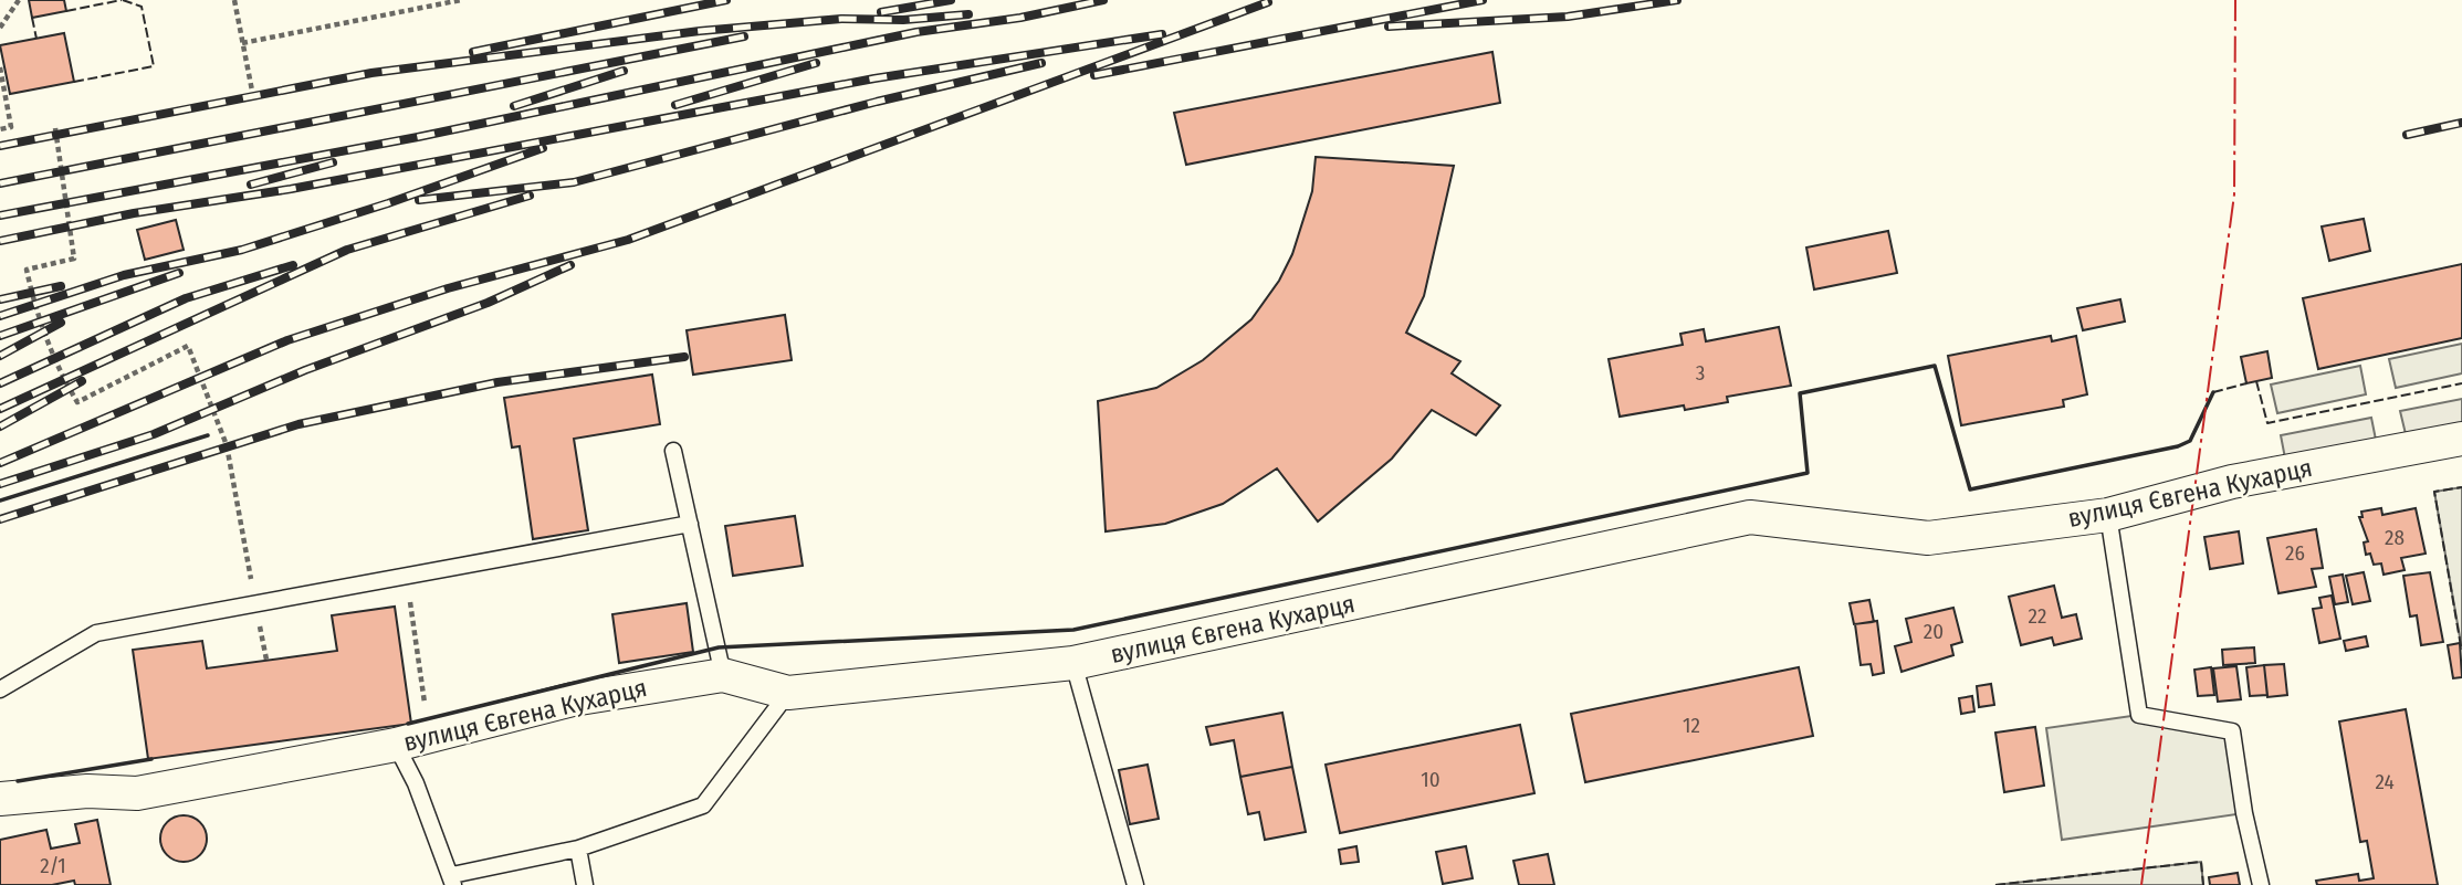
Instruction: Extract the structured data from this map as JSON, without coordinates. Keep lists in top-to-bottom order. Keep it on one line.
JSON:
{"streets":{"street":["вулиця Євгена Кухарця"]},"house_numbers":["3","28","26","22","20","12","10","24","2/1"]}
